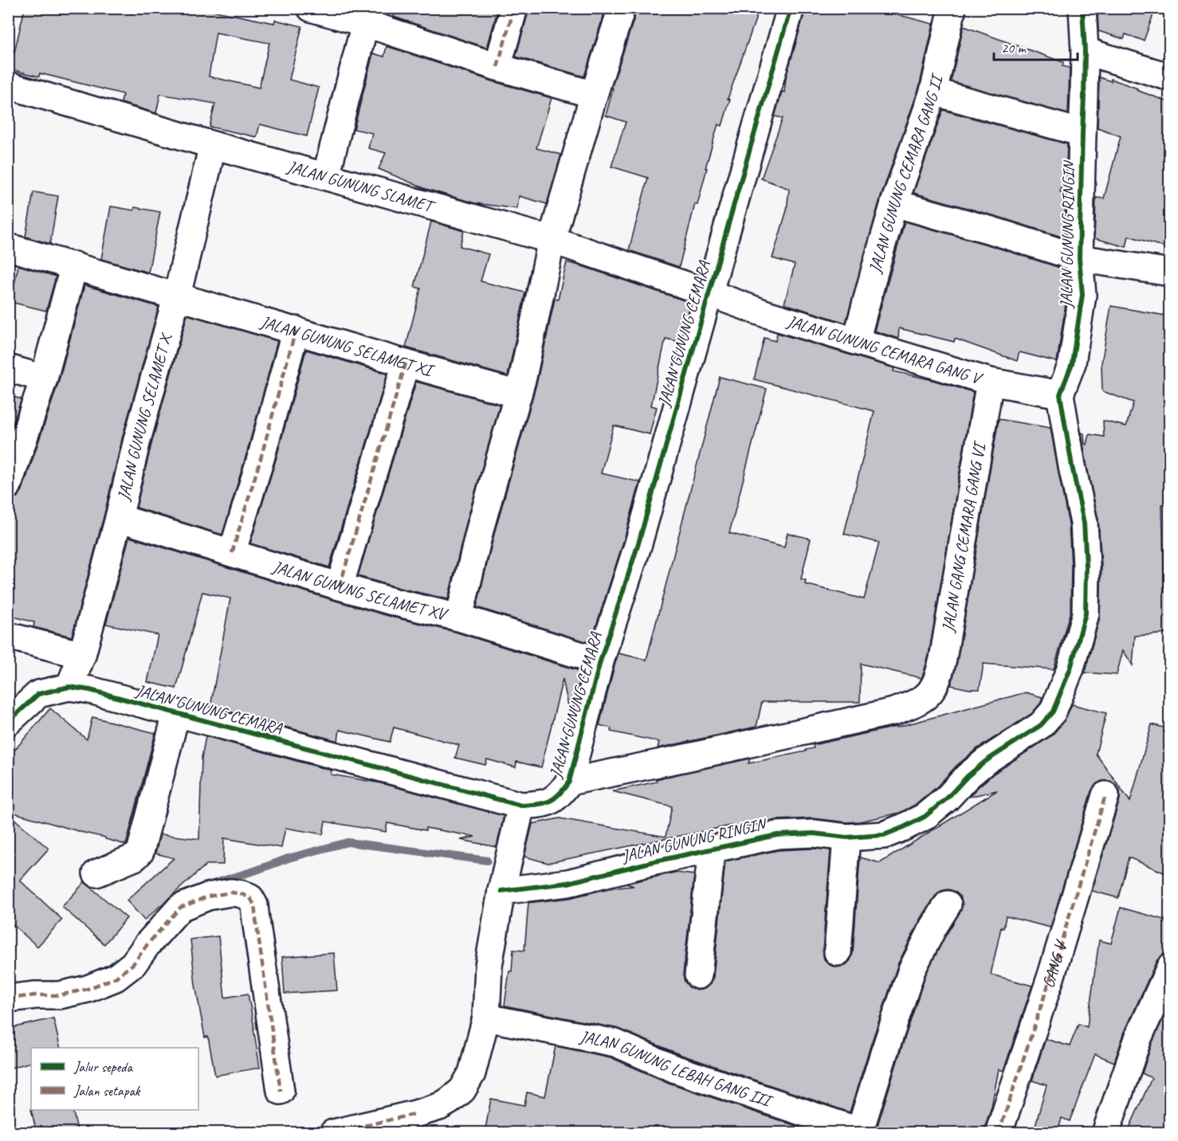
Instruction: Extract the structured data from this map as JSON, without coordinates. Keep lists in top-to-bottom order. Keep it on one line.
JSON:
{"streets":{"street":["JALAN GUNUNG CEMARA GANG II","JALAN GUNUNG SLAMET","JALAN GUNUNG RINGIN","JALAN GUNUNG CEMARA","JALAN GUNUNG SELAMET XI","JALAN GUNUNG CEMARA GANG V","JALAN GUNUNG SELAMET X","JALAN GANG CEMARA GANG VI","JALAN GUNUNG SELAMET XV","GANG V","JALAN GUNUNG LEBAH GANG III"]},"crossings":[["JALAN GUNUNG CEMARA GANG II","JALAN GUNUNG CEMARA GANG V"],["JALAN GUNUNG SLAMET","JALAN GUNUNG CEMARA"],["JALAN GUNUNG SLAMET","JALAN GUNUNG CEMARA GANG V"],["JALAN GUNUNG SLAMET","JALAN GUNUNG SELAMET X"],["JALAN GUNUNG RINGIN","JALAN GUNUNG CEMARA GANG V"],["JALAN GUNUNG CEMARA","JALAN GUNUNG CEMARA GANG V"],["JALAN GUNUNG CEMARA","JALAN GUNUNG SELAMET X"],["JALAN GUNUNG CEMARA","JALAN GANG CEMARA GANG VI"],["JALAN GUNUNG CEMARA","JALAN GUNUNG SELAMET XV"],["JALAN GUNUNG SELAMET XI","JALAN GUNUNG SELAMET X"],["JALAN GUNUNG CEMARA GANG V","JALAN GANG CEMARA GANG VI"],["JALAN GUNUNG SELAMET X","JALAN GUNUNG SELAMET XV"]],"legend":["Jalur sepeda","Jalan setapak"],"scale_bar":"20 m"}
